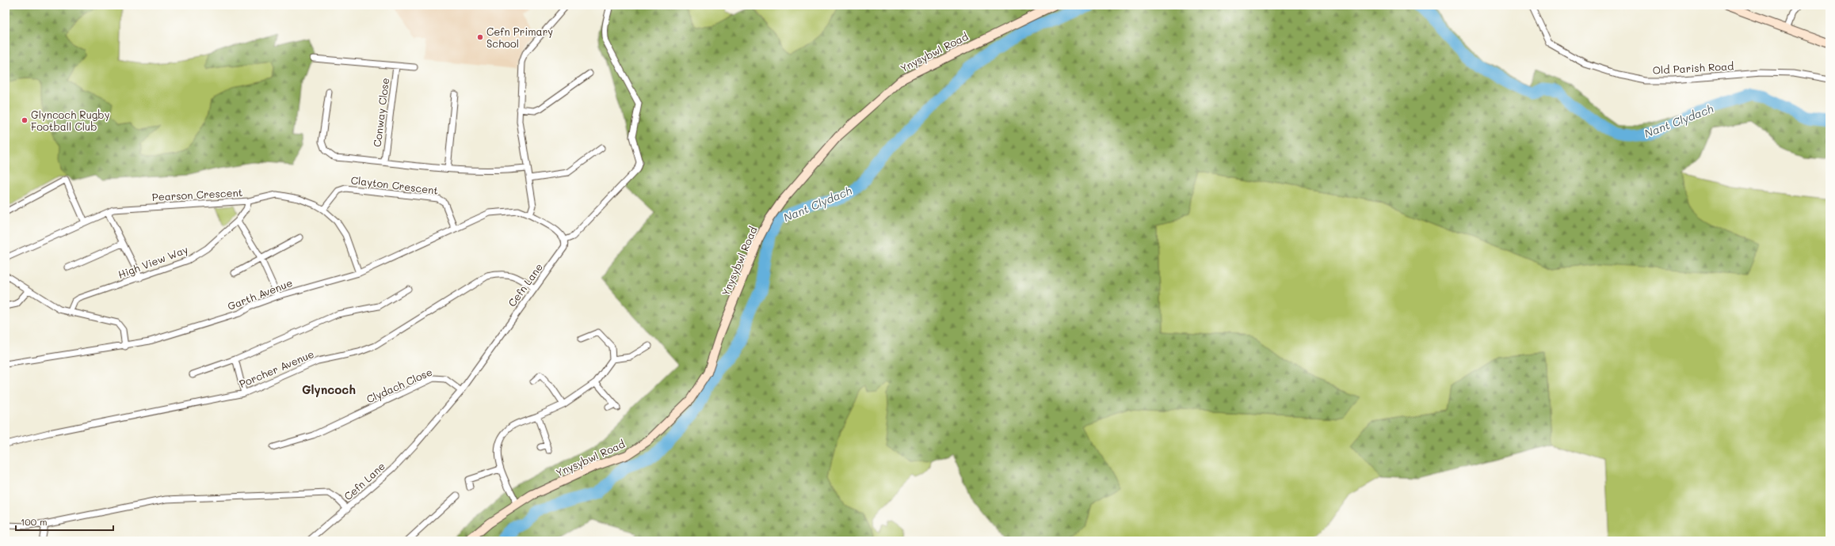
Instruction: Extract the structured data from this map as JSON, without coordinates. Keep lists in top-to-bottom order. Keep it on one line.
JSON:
{"streets":{"main road":["Ynysybwl Road"],"street":["Old Parish Road","Conway Close","Clayton Crescent","Pearson Crescent","High View Way","Cefn Lane","Garth Avenue","Porcher Avenue","Clydach Close"]},"crossings":[["Clayton Crescent","Pearson Crescent"],["Clayton Crescent","Garth Avenue"],["Pearson Crescent","High View Way"],["Pearson Crescent","Garth Avenue"],["Cefn Lane","Garth Avenue"],["Cefn Lane","Porcher Avenue"],["Cefn Lane","Clydach Close"]],"districts":["Glyncoch"],"water":["Nant Clydach"],"places":["Cefn Primary School","Glyncoch Rugby Football Club"],"scale_bar":"100 m"}
